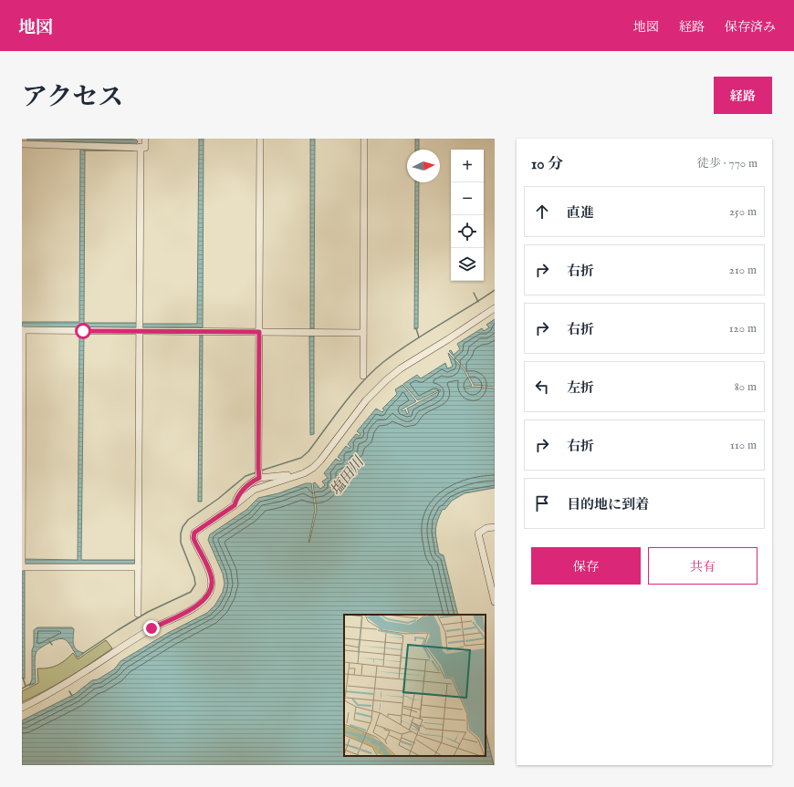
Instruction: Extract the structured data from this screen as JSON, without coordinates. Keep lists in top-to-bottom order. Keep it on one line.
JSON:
{"water":["塩田川"],"north":"right","page":{"header":"地図","nav":["地図","経路","保存済み"],"title":"アクセス","buttons":["経路",["保存","共有"]],"heading":["10 分","徒歩 · 770 m"],"map_buttons":["+","−"],"list":[["直進","250 m"],["右折","210 m"],["右折","120 m"],["左折","80 m"],["右折","110 m"],"目的地に到着"]}}
